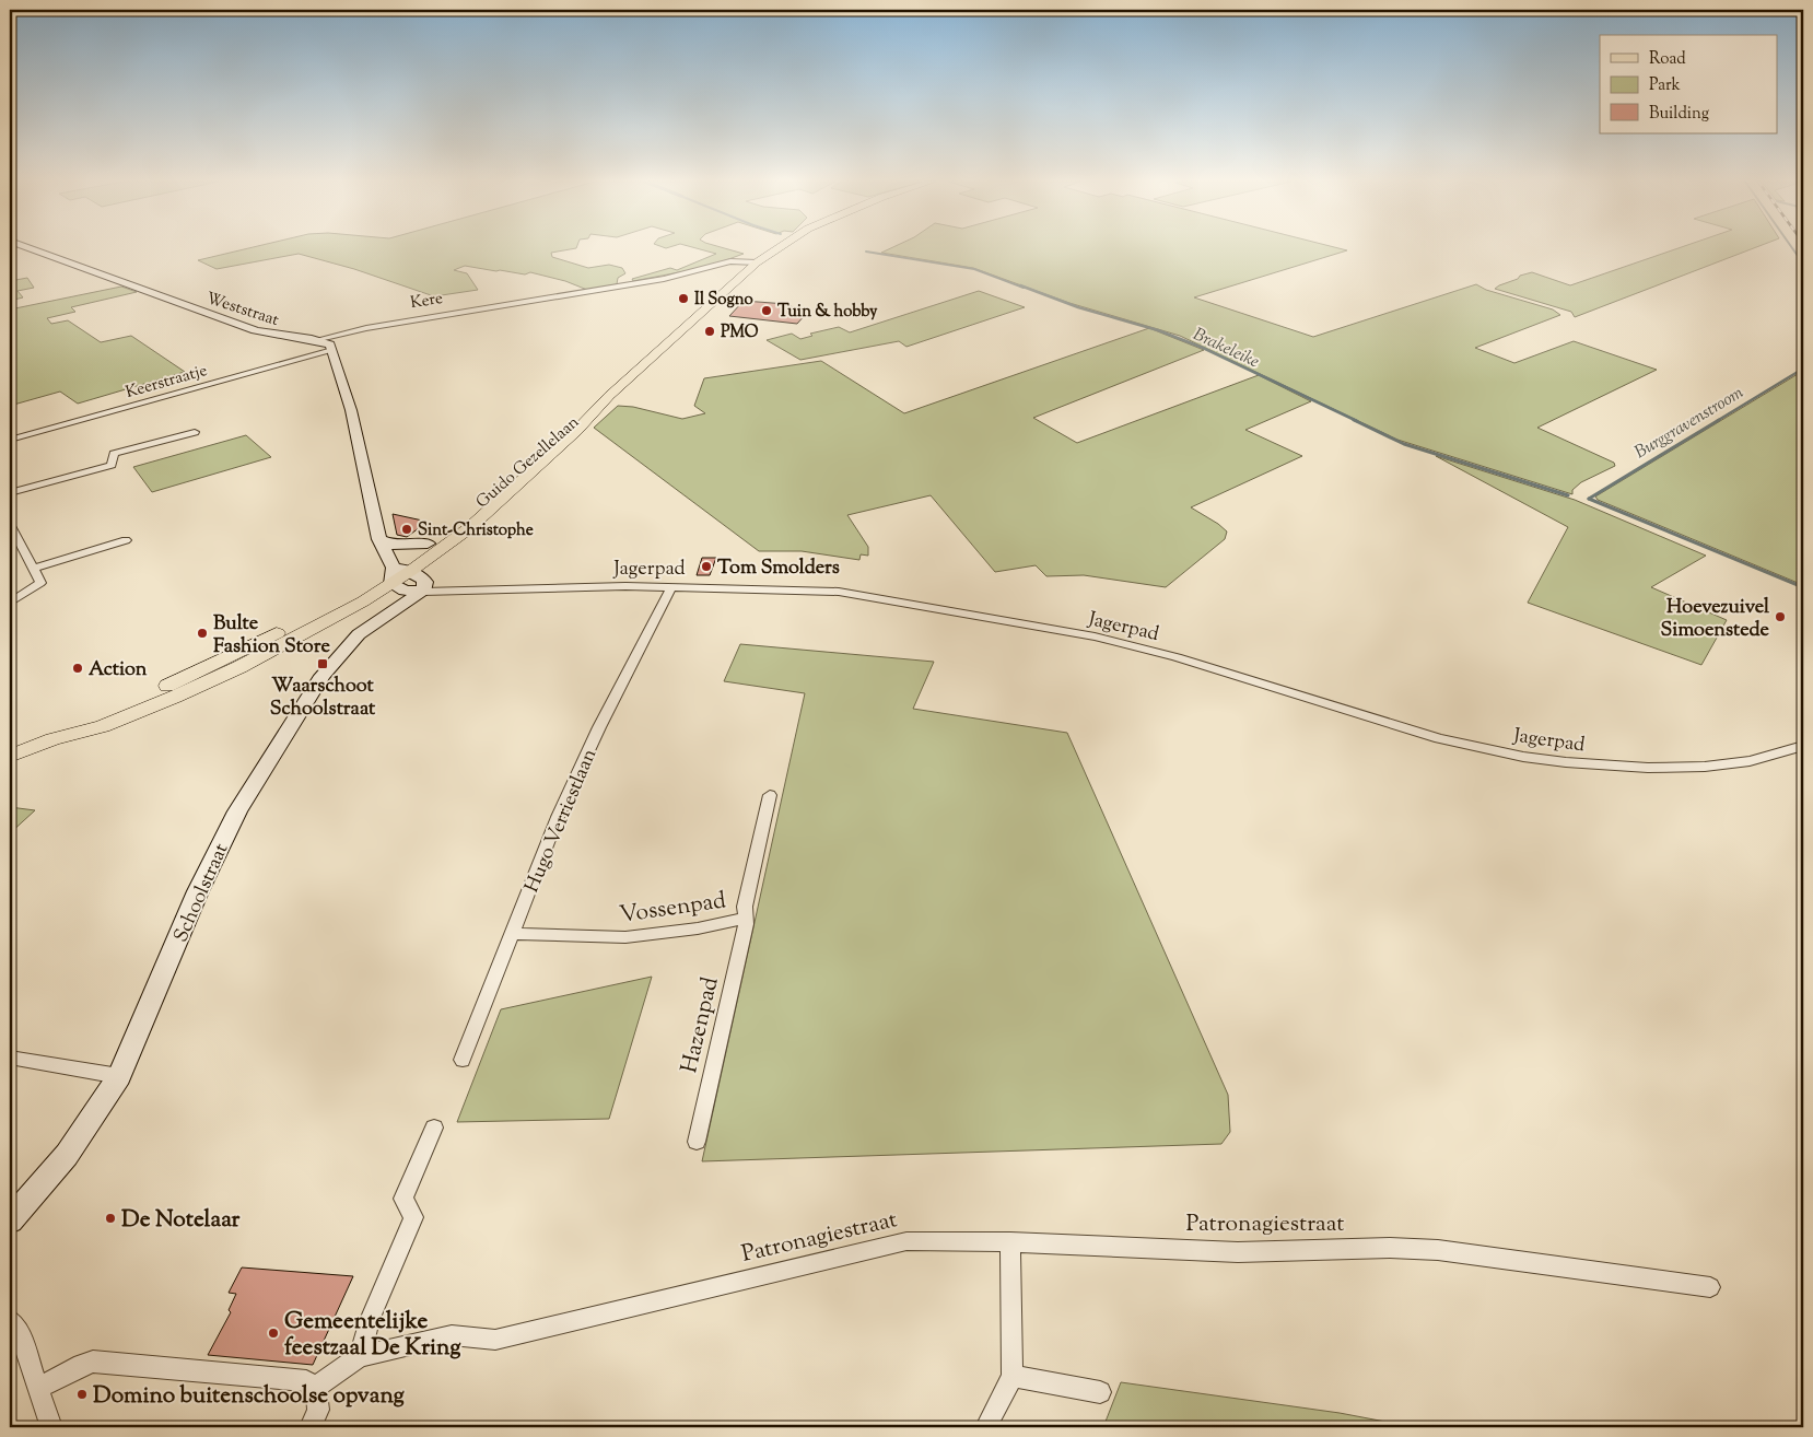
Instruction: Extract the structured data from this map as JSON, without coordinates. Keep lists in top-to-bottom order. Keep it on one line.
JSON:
{"streets":{"main road":["Guido Gezellelaan"],"street":["Kere","Weststraat","Keerstraatje","Jagerpad","Hugo Verriestlaan","Schoolstraat","Vossenpad","Hazenpad","Patronagiestraat"]},"crossings":[["Kere","Weststraat"],["Kere","Guido Gezellelaan"],["Guido Gezellelaan","Jagerpad"],["Guido Gezellelaan","Schoolstraat"],["Jagerpad","Hugo Verriestlaan"],["Jagerpad","Schoolstraat"],["Hugo Verriestlaan","Vossenpad"],["Vossenpad","Hazenpad"]],"water":["Brakeleike","Burggravenstroom"],"places":{"other":["Il Sogno","Tuin & hobby","PMO","Sint-Christophe","Tom Smolders","Hoevezuivel Simoenstede","Bulte Fashion Store","Action","De Notelaar","Gemeentelijke feestzaal De Kring","Domino buitenschoolse opvang"],"transit":["Waarschoot Schoolstraat"]},"legend":["Road","Park","Building"]}
